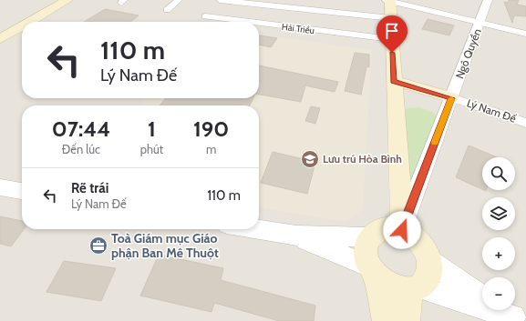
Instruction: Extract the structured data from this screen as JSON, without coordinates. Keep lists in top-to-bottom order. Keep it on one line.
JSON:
{"streets":{"main road":["Lý Nam Đế"],"street":["Hải Triều","Ngô Quyền"]},"crossings":[["Ngô Quyền","Lý Nam Đế"]],"places":{"school or university":["Lưu trú Hòa Bình"],"office":["Toà Giám mục Giáo phận Ban Mê Thuột"]},"page":{"turn":["110 m","Lý Nam Đế"],"eta":["07:44","Đến lúc","1","phút","190","m"],"map_buttons":["+","−"],"list":[{"name":"Rẽ trái","note":"Lý Nam Đế","value":"110 m"}]}}
